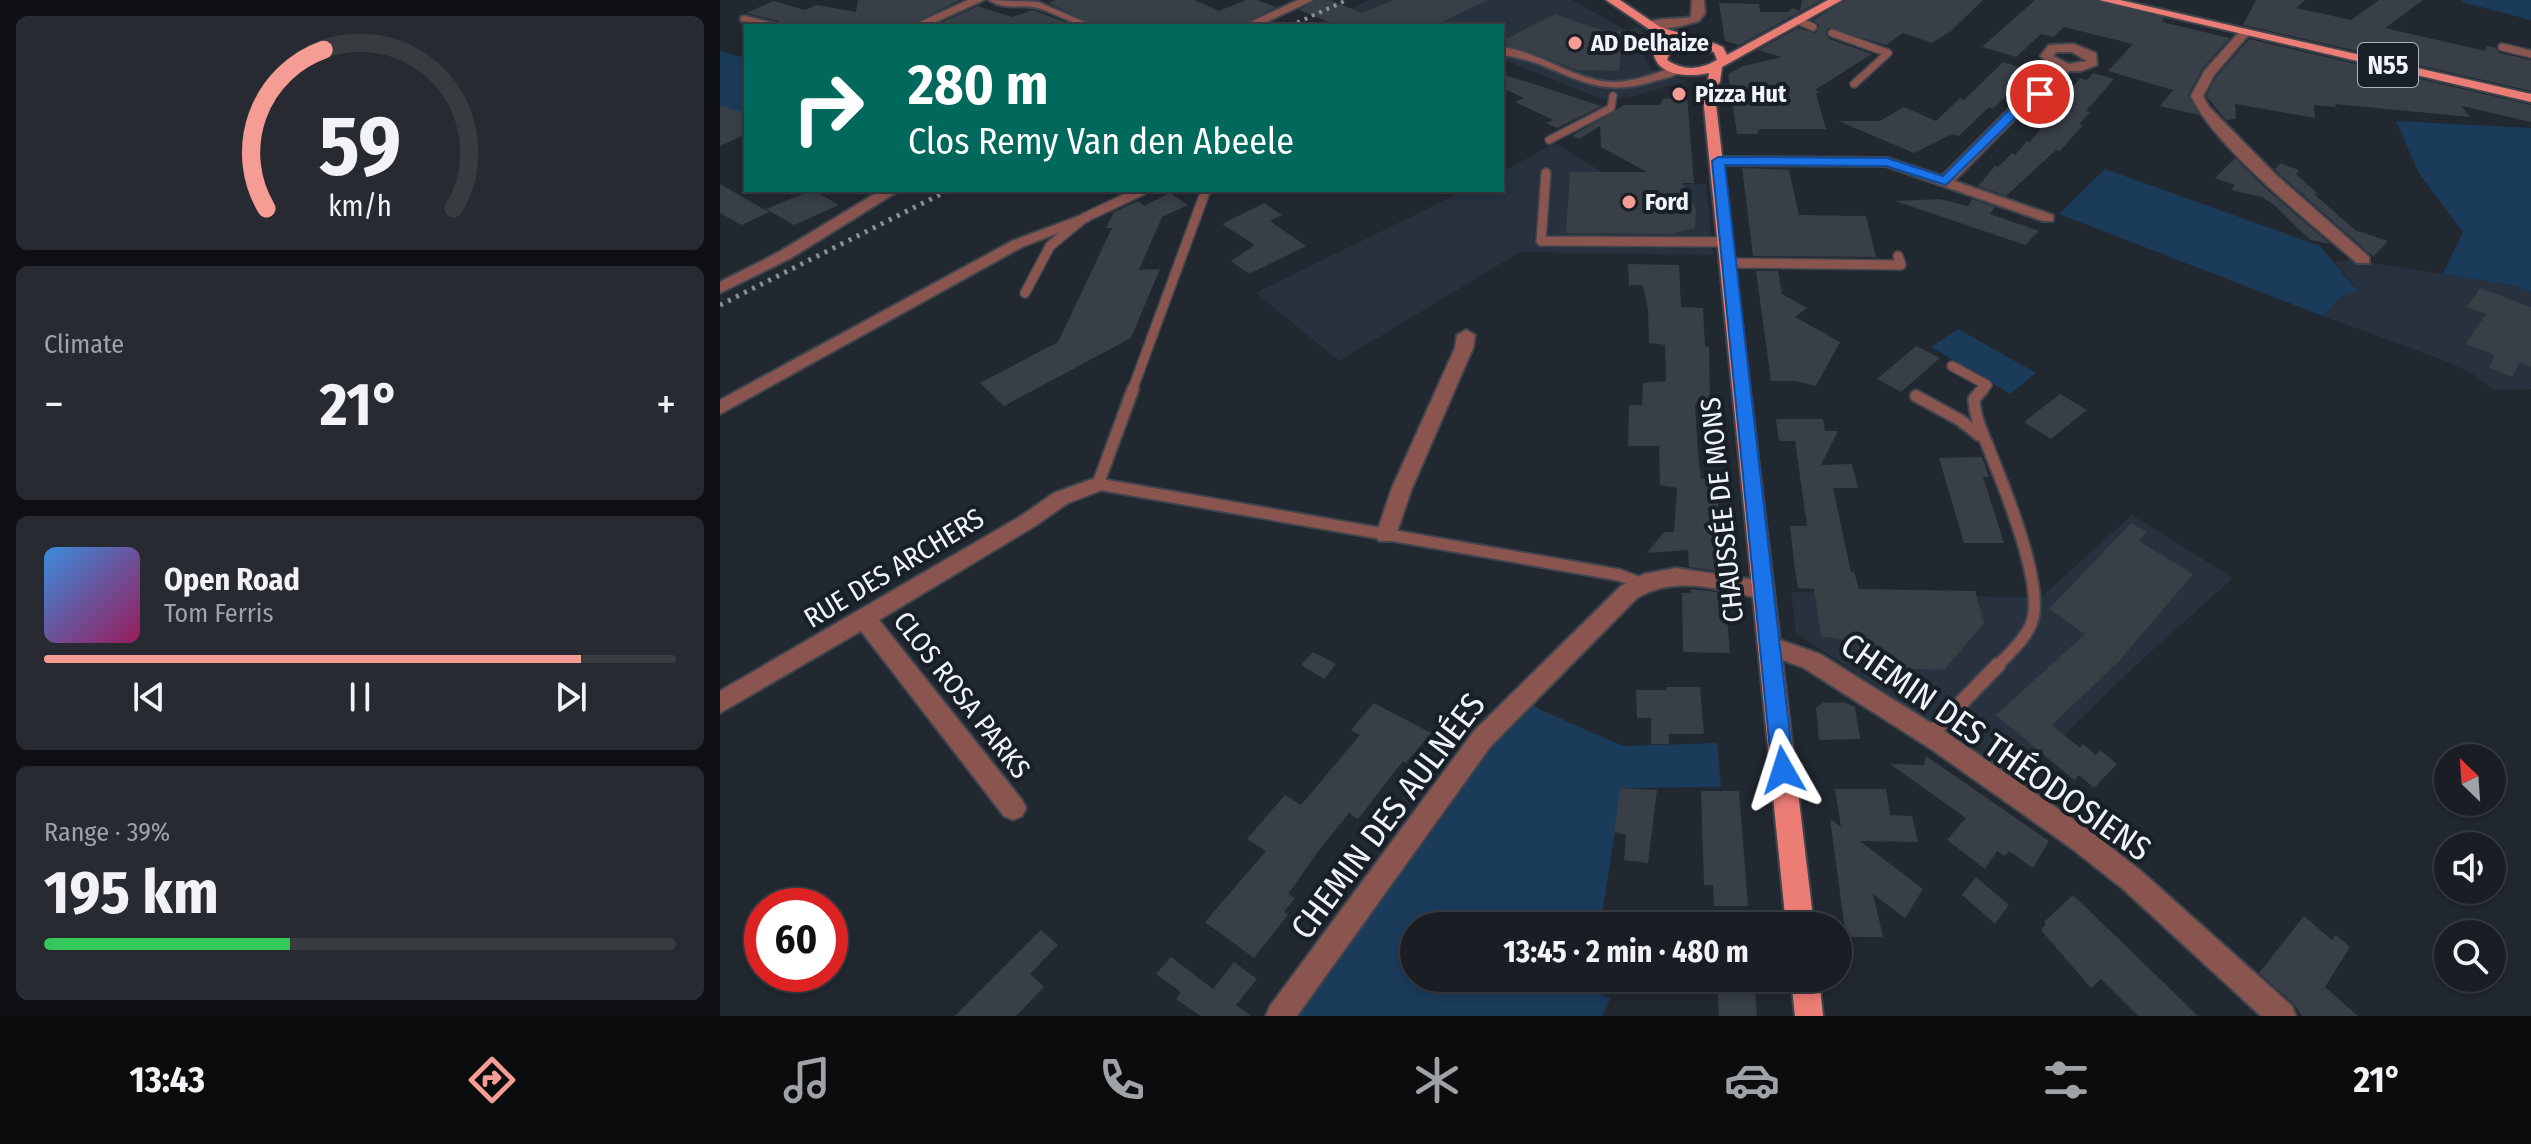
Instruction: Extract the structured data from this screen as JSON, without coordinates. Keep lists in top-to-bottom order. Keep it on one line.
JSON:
{"streets":{"main road":["N55","CHAUSSÉE DE MONS"],"street":["RUE DES ARCHERS","CLOS ROSA PARKS","CHEMIN DES THÉODOSIENS","CHEMIN DES AULNÉES"]},"crossings":[["CHAUSSÉE DE MONS","CHEMIN DES THÉODOSIENS"],["RUE DES ARCHERS","CLOS ROSA PARKS"]],"places":["AD Delhaize","Pizza Hut","Ford"],"north":"top left","page":{"turn":["280 m","Clos Remy Van den Abeele"],"tile":["Climate",["Range · 39%","195 km"]],"heat":["−","21°","+"],"song":["Open Road","Tom Ferris"],"limit":"60","trip":"13:45 · 2 min · 480 m","tabs":["13:43","21°"],"gauge":["59","km/h"]}}
